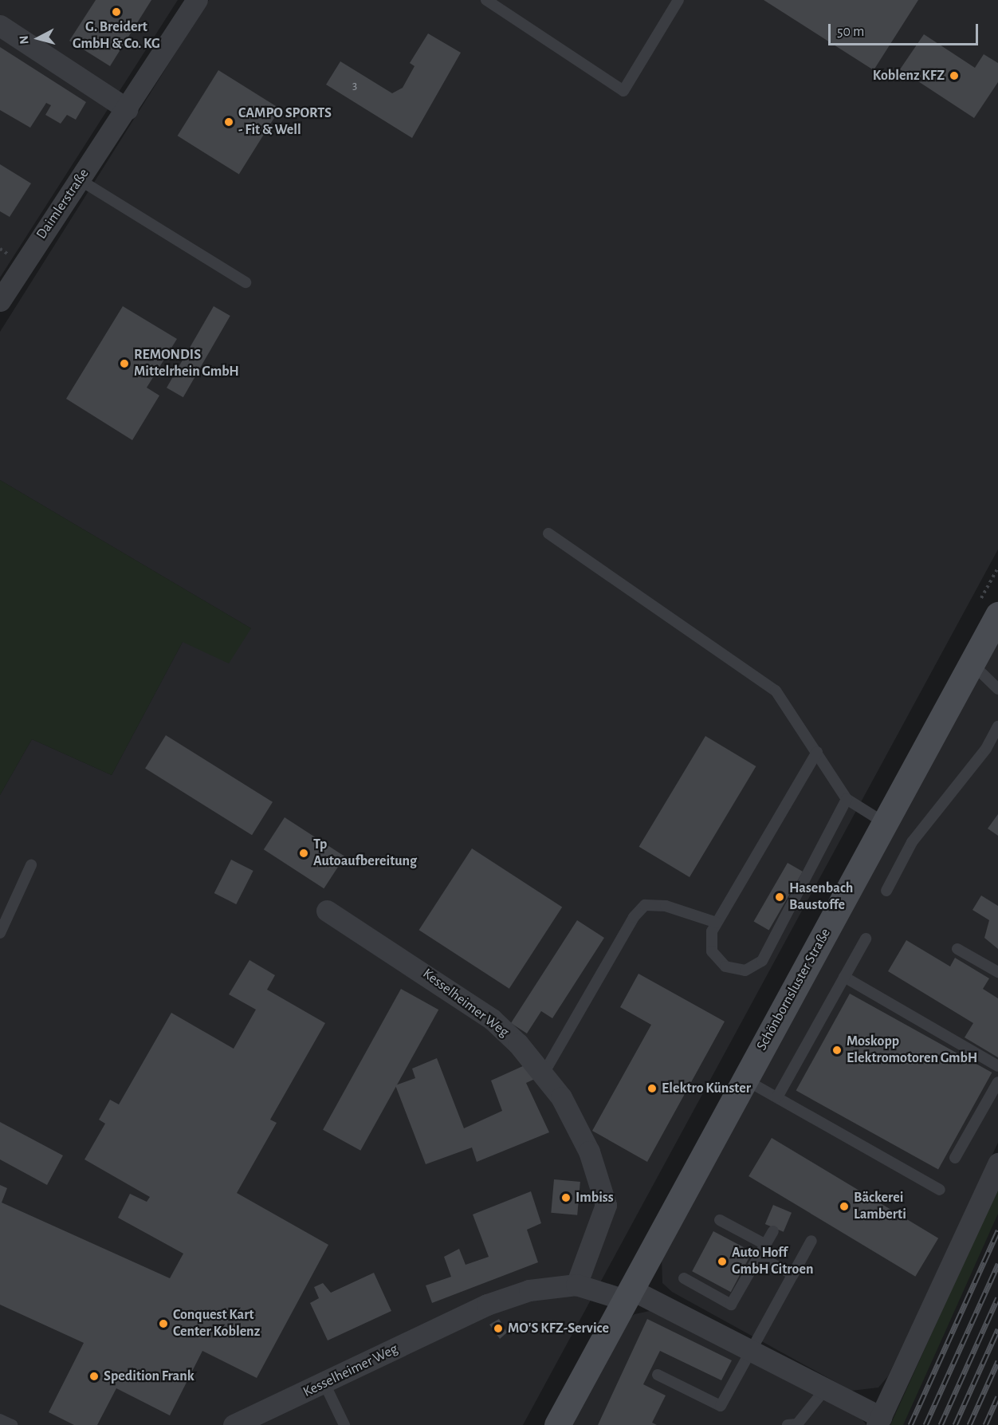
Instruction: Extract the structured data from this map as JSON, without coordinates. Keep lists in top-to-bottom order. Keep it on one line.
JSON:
{"streets":{"street":["Daimlerstraße","Schönbornsluster Straße","Kesselheimer Weg"]},"crossings":[["Schönbornsluster Straße","Kesselheimer Weg"]],"places":["G. Breidert GmbH & Co. KG","Koblenz KFZ","CAMPO SPORTS - Fit & Well","REMONDIS Mittelrhein GmbH","Tp Autoaufbereitung","Hasenbach Baustoffe","Moskopp Elektromotoren GmbH","Elektro Künster","Imbiss","Bäckerei Lamberti","Auto Hoff GmbH Citroen","Conquest Kart Center Koblenz","MO'S KFZ-Service","Spedition Frank"],"house_numbers":["3"],"scale_bar":"50 m","north":"left"}
